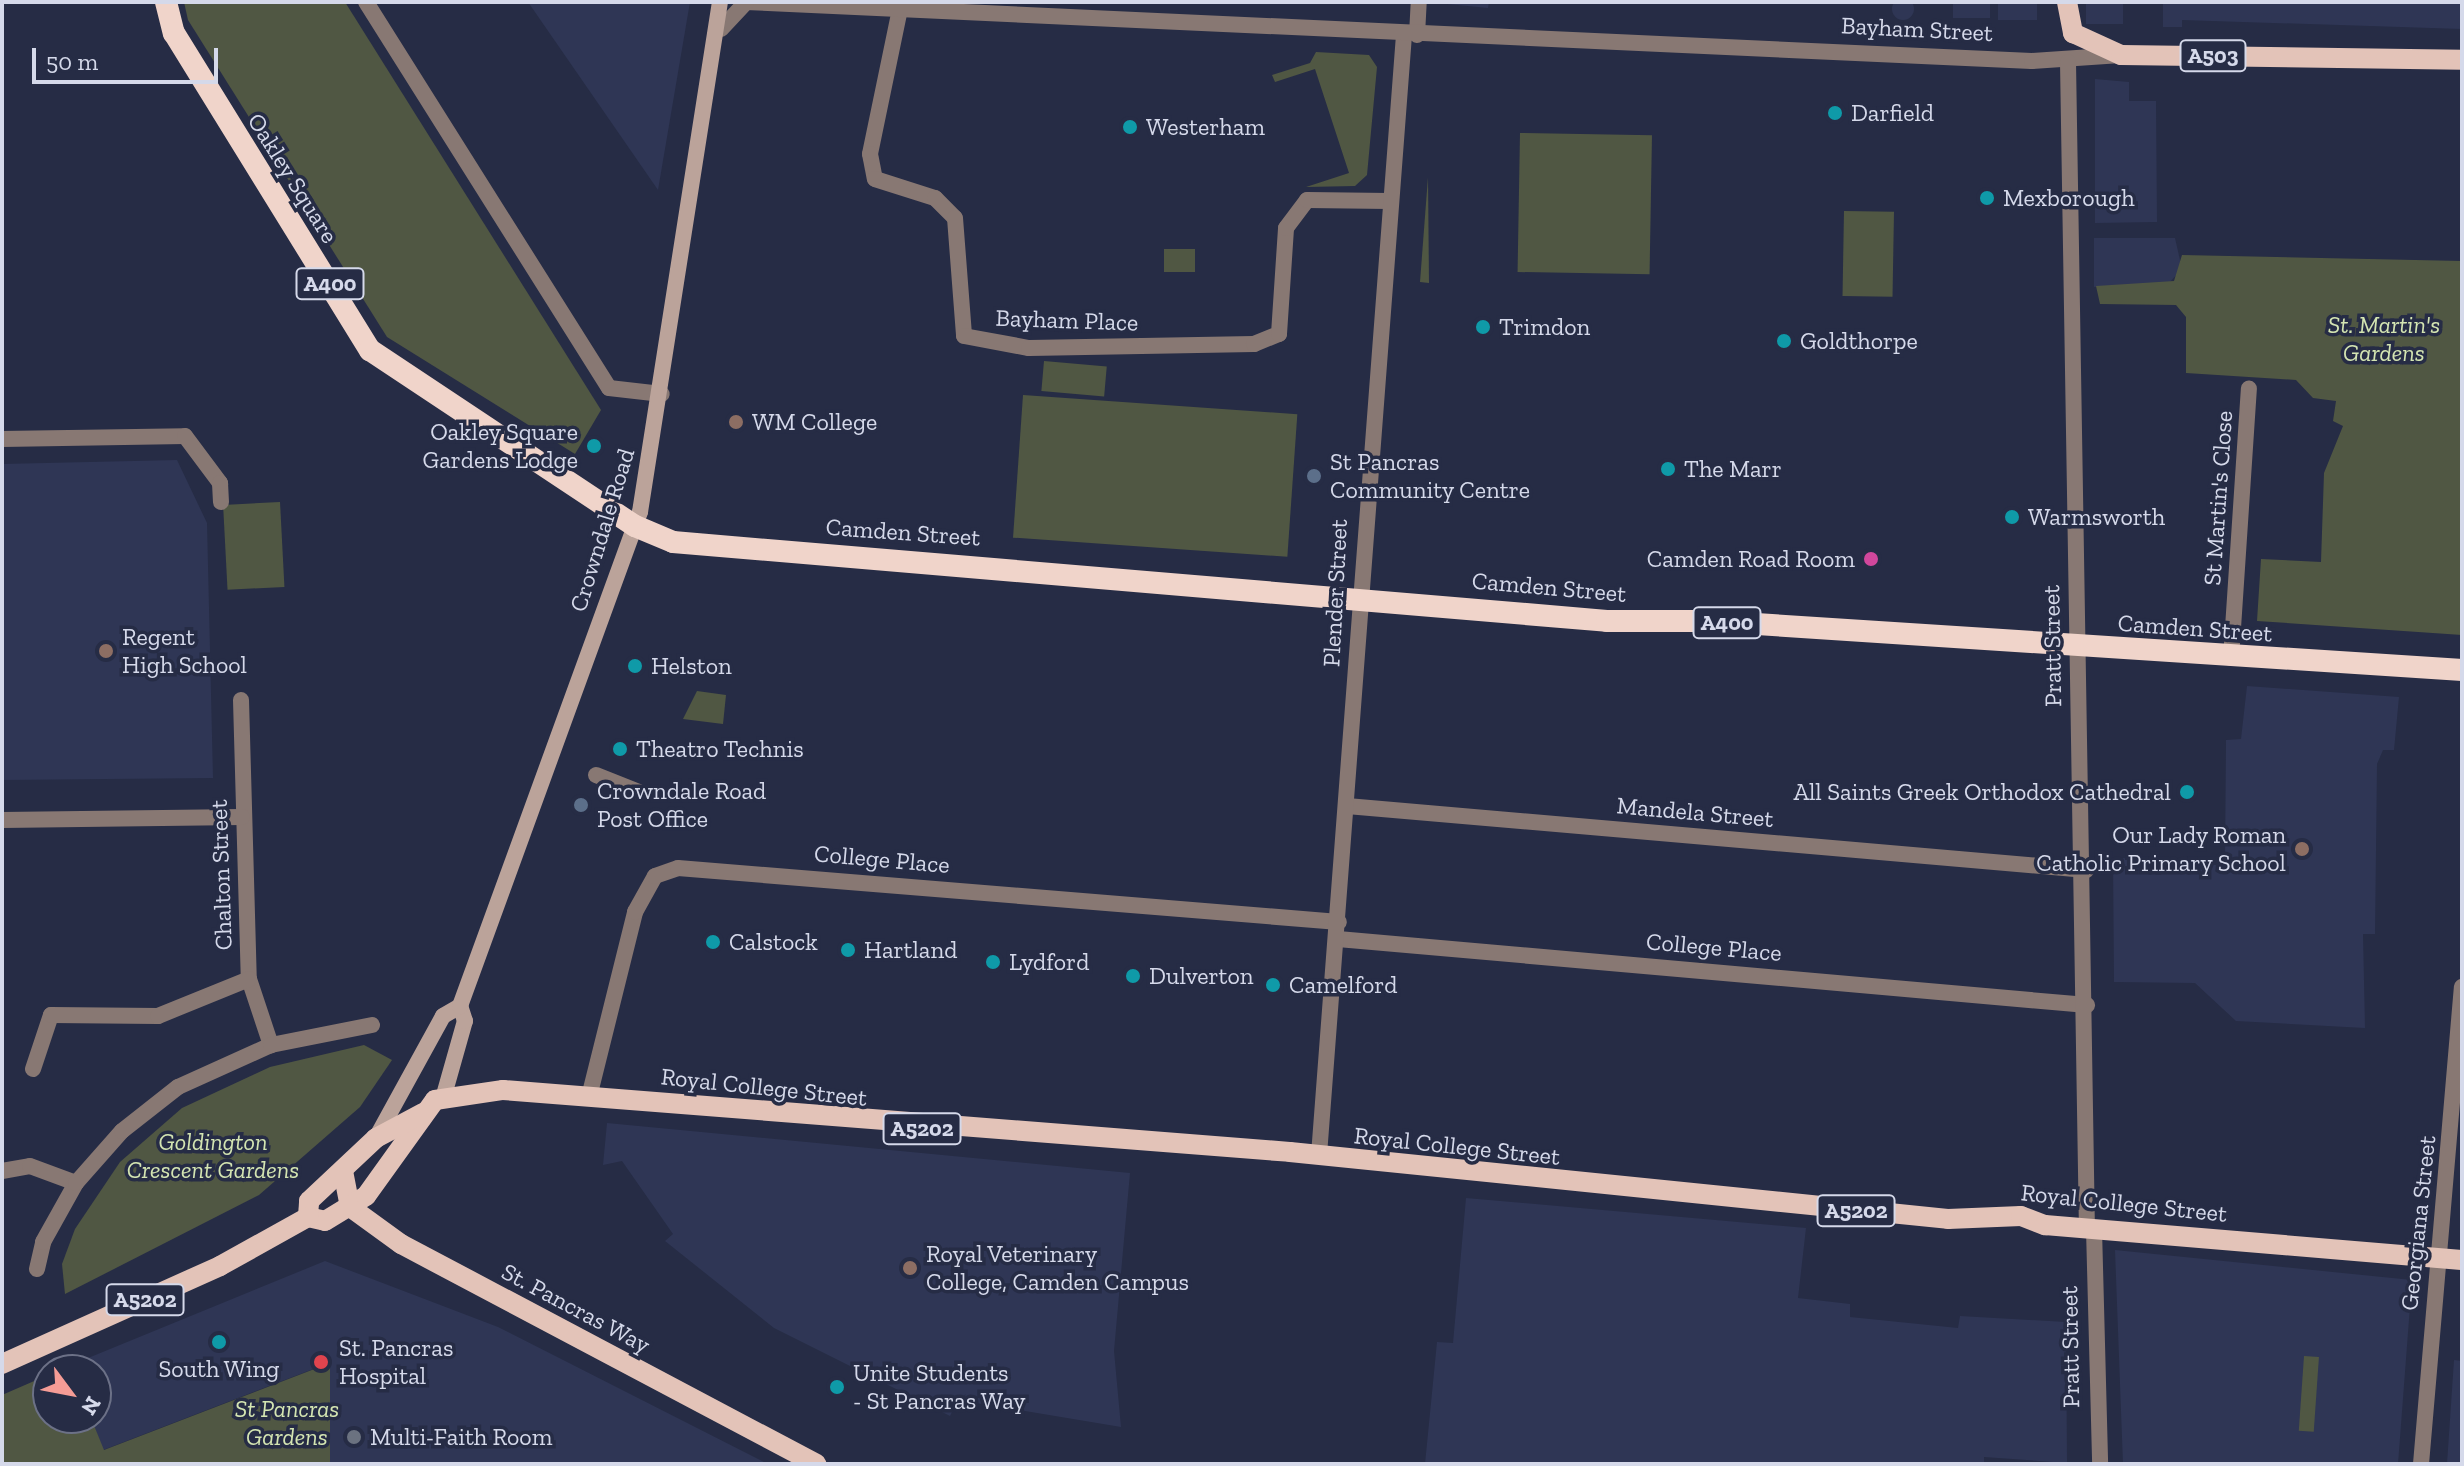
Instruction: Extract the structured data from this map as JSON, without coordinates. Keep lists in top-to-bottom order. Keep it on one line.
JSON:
{"streets":{"highway":["Oakley Square","A400","Camden Street"],"main road":["Bayham Street","A503","Crowndale Road","Royal College Street","A5202","St. Pancras Way"],"street":["Bayham Place","St Martin's Close","Plender Street","Pratt Street","Mandela Street","College Place","Chalton Street","Georgiana Street"]},"crossings":[["Bayham Street","A503"],["Bayham Street","Bayham Place"],["Bayham Street","Crowndale Road"],["Bayham Street","Plender Street"],["Bayham Street","Pratt Street"],["Oakley Square","Crowndale Road"],["Oakley Square","Camden Street"],["Bayham Place","Plender Street"],["St Martin's Close","Camden Street"],["Crowndale Road","Camden Street"],["Crowndale Road","Royal College Street"],["Crowndale Road","A5202"],["Camden Street","Plender Street"],["Camden Street","Pratt Street"],["Plender Street","Mandela Street"],["Plender Street","College Place"],["Plender Street","Royal College Street"],["Pratt Street","Mandela Street"],["Pratt Street","College Place"],["Pratt Street","Royal College Street"],["College Place","Royal College Street"],["Royal College Street","A5202"],["Royal College Street","Georgiana Street"],["A5202","St. Pancras Way"]],"parks":["St. Martin's Gardens","Goldington Crescent Gardens","St Pancras Gardens"],"places":["Darfield","Westerham","Mexborough","Trimdon","Goldthorpe","WM College","Oakley Square Gardens Lodge","The Marr","St Pancras Community Centre","Warmsworth","Camden Road Room","Regent High School","Helston","Theatro Technis","All Saints Greek Orthodox Cathedral","Crowndale Road Post Office","Our Lady Roman Catholic Primary School","Calstock","Hartland","Lydford","Dulverton","Camelford","Royal Veterinary College, Camden Campus","South Wing","St. Pancras Hospital","Unite Students - St Pancras Way","Multi-Faith Room"],"scale_bar":"50 m","north":"bottom right"}
